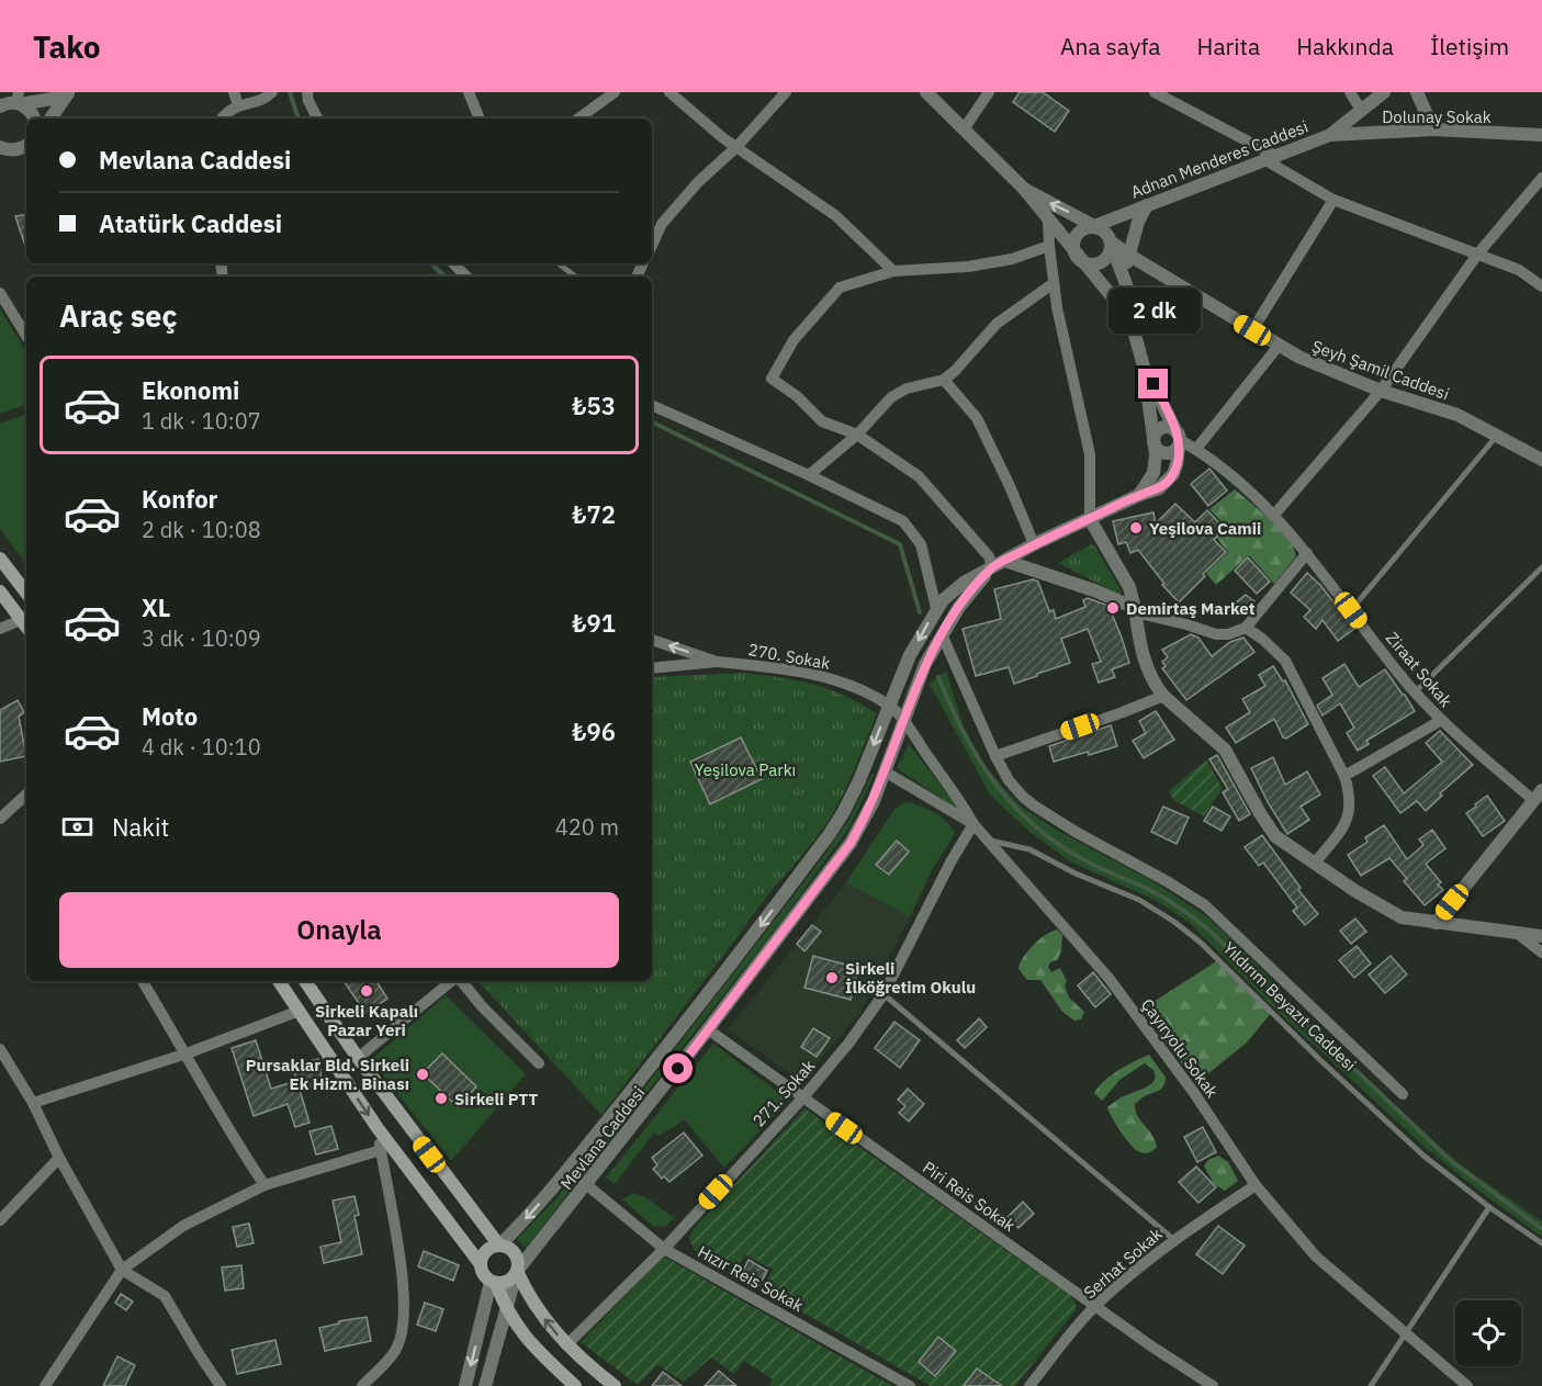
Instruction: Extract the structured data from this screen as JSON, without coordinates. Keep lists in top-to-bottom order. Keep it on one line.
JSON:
{"streets":{"street":["Dolunay Sokak","Adnan Menderes Caddesi","Şeyh Şamil Caddesi","270. Sokak","Ziraat Sokak","Yıldırım Beyazıt Caddesi","Çayıryolu Sokak","271. Sokak","Mevlana Caddesi","Piri Reis Sokak","Serhat Sokak","Hızır Reis Sokak"]},"crossings":[["Dolunay Sokak","Adnan Menderes Caddesi"],["Adnan Menderes Caddesi","Şeyh Şamil Caddesi"],["270. Sokak","Çayıryolu Sokak"],["Yıldırım Beyazıt Caddesi","Çayıryolu Sokak"],["Yıldırım Beyazıt Caddesi","Mevlana Caddesi"],["Çayıryolu Sokak","271. Sokak"],["Çayıryolu Sokak","Mevlana Caddesi"],["Çayıryolu Sokak","Serhat Sokak"],["271. Sokak","Piri Reis Sokak"],["271. Sokak","Hızır Reis Sokak"],["Mevlana Caddesi","Piri Reis Sokak"],["Mevlana Caddesi","Hızır Reis Sokak"],["Piri Reis Sokak","Serhat Sokak"]],"parks":["Yeşilova Parkı"],"places":["Yeşilova Camii","Demirtaş Market","Sirkeli İlköğretim Okulu","Sirkeli Kapalı Pazar Yeri","Pursaklar Bld. Sirkeli Ek Hizm. Binası","Sirkeli PTT"],"page":{"header":"Tako","nav":["Ana sayfa","Harita","Hakkında","İletişim"],"banner":["Mevlana Caddesi","Atatürk Caddesi"],"heading":"Araç seç","bubble":"2 dk","list":[{"name":"Ekonomi","note":"1 dk · 10:07","value":"₺53"},{"name":"Konfor","note":"2 dk · 10:08","value":"₺72"},{"name":"XL","note":"3 dk · 10:09","value":"₺91"},{"name":"Moto","note":"4 dk · 10:10","value":"₺96"}],"pay":["Nakit","420 m"],"buttons":"Onayla"}}
